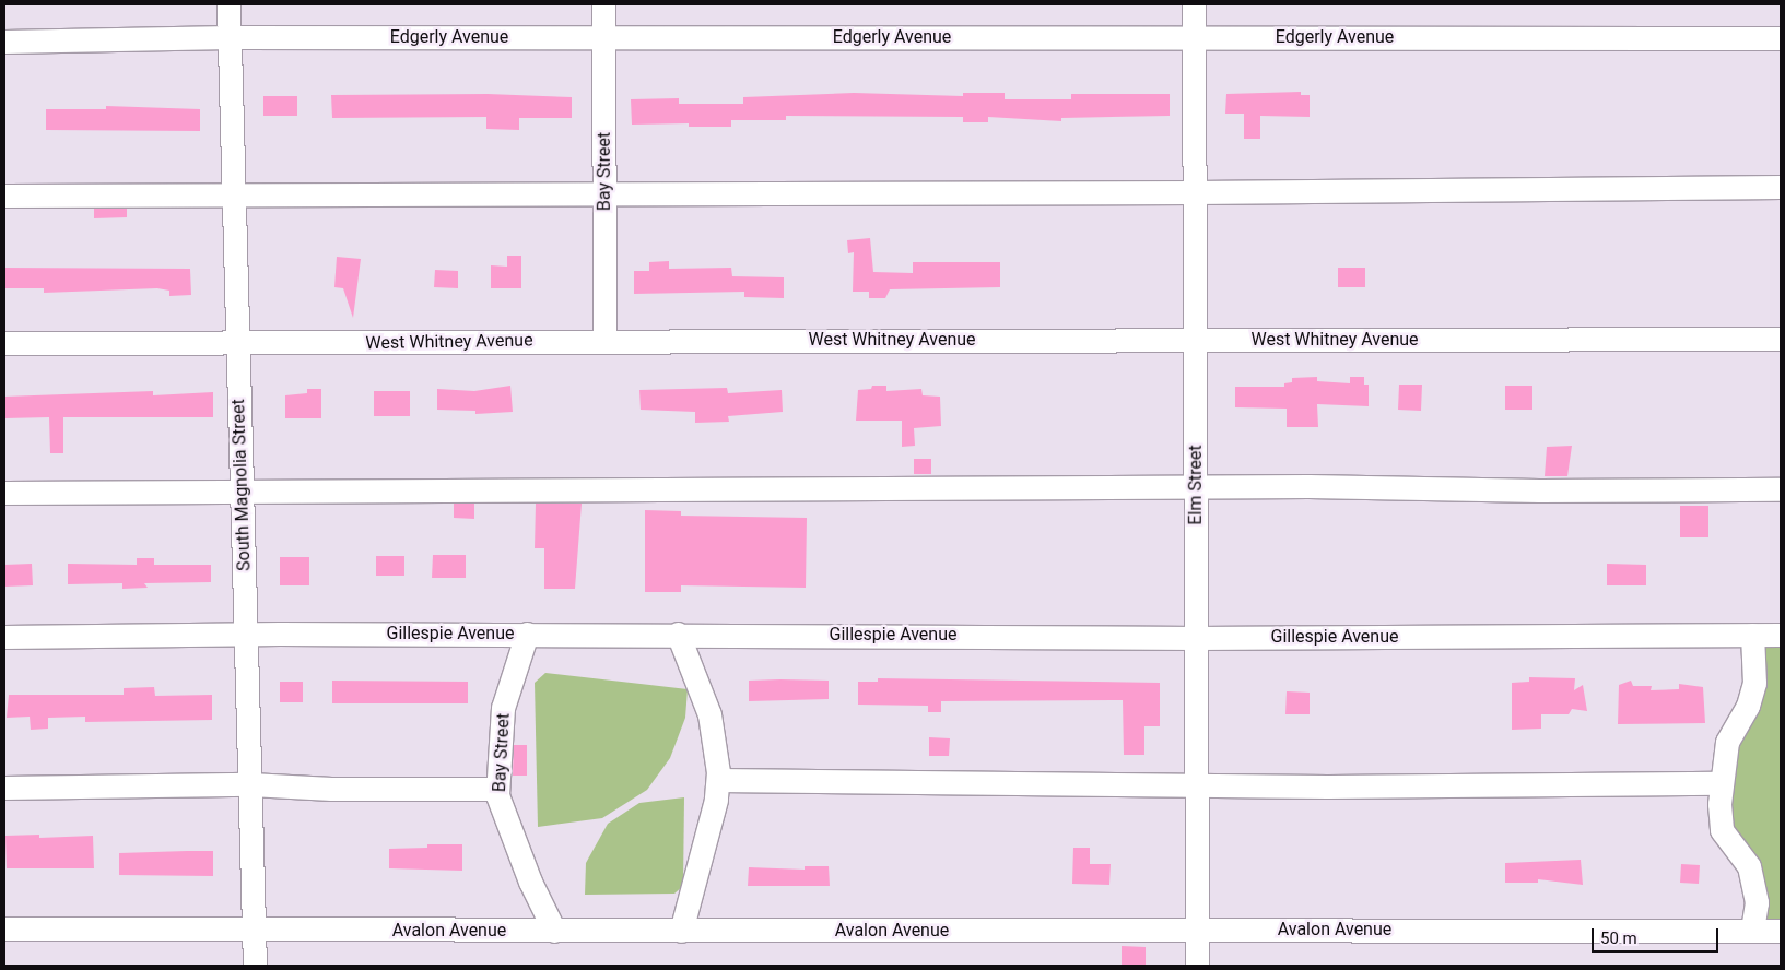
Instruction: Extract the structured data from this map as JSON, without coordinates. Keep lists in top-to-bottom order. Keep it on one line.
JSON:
{"streets":{"street":["Edgerly Avenue","Bay Street","West Whitney Avenue","South Magnolia Street","Elm Street","Gillespie Avenue","Avalon Avenue"]},"crossings":[["Edgerly Avenue","Bay Street"],["Edgerly Avenue","South Magnolia Street"],["Edgerly Avenue","Elm Street"],["Bay Street","West Whitney Avenue"],["Bay Street","Gillespie Avenue"],["Bay Street","Avalon Avenue"],["West Whitney Avenue","South Magnolia Street"],["West Whitney Avenue","Elm Street"],["South Magnolia Street","Gillespie Avenue"],["South Magnolia Street","Avalon Avenue"],["Elm Street","Gillespie Avenue"],["Elm Street","Avalon Avenue"]],"scale_bar":"50 m"}
